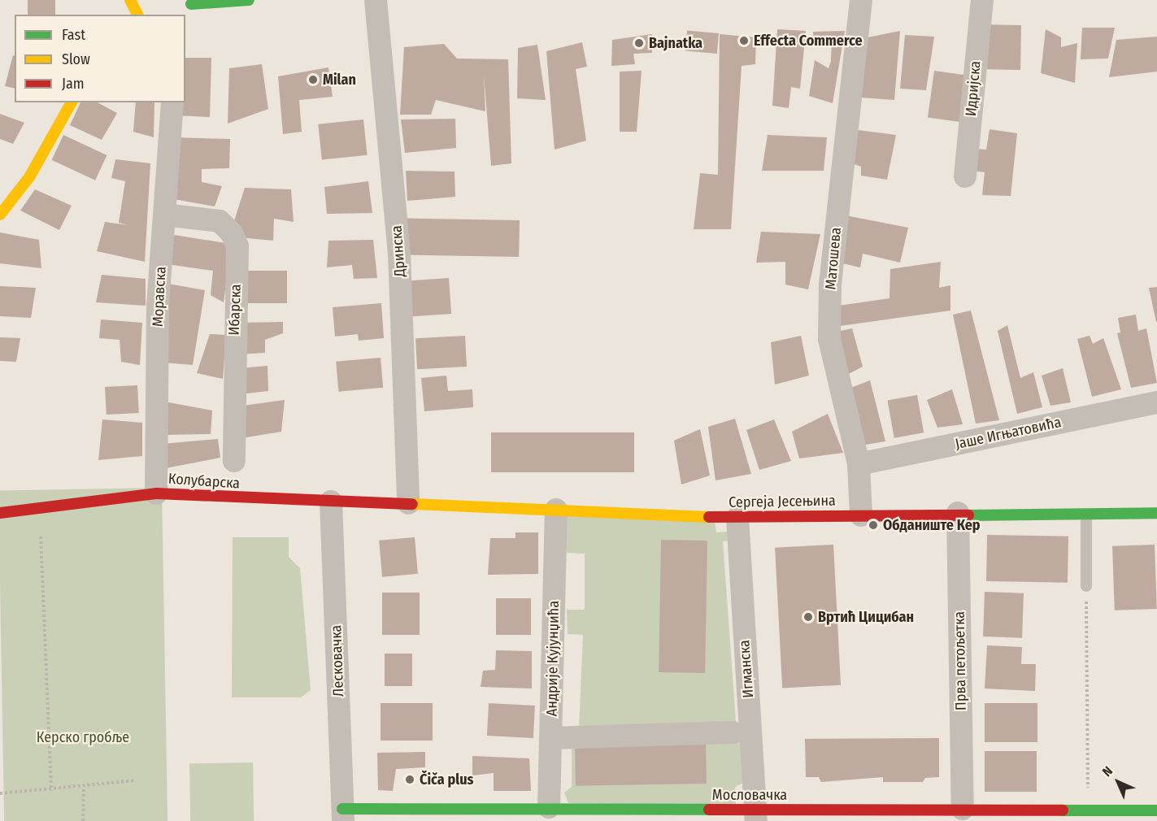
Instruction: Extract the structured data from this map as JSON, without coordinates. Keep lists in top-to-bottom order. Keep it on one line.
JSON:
{"streets":{"street":["Идријска","Дринска","Матошева","Моравска","Ибарска","Јаше Игњатовића","Колубарска","Сергеја Јесењина","Андрије Кујунџића","Лесковачка","Прва петољетка","Игманска","Мословачка"]},"crossings":[["Дринска","Колубарска"],["Дринска","Сергеја Јесењина"],["Матошева","Јаше Игњатовића"],["Матошева","Сергеја Јесењина"],["Моравска","Ибарска"],["Моравска","Колубарска"],["Колубарска","Сергеја Јесењина"],["Колубарска","Лесковачка"],["Сергеја Јесењина","Андрије Кујунџића"],["Сергеја Јесењина","Прва петољетка"],["Сергеја Јесењина","Игманска"],["Андрије Кујунџића","Мословачка"],["Лесковачка","Мословачка"],["Прва петољетка","Мословачка"],["Игманска","Мословачка"]],"parks":["Керско гробље"],"places":["Effecta Commerce","Bajnatka","Milan","Обданиште Кер","Вртић Цицибан","Čiča plus"],"legend":["Fast","Slow","Jam"],"north":"top left"}
